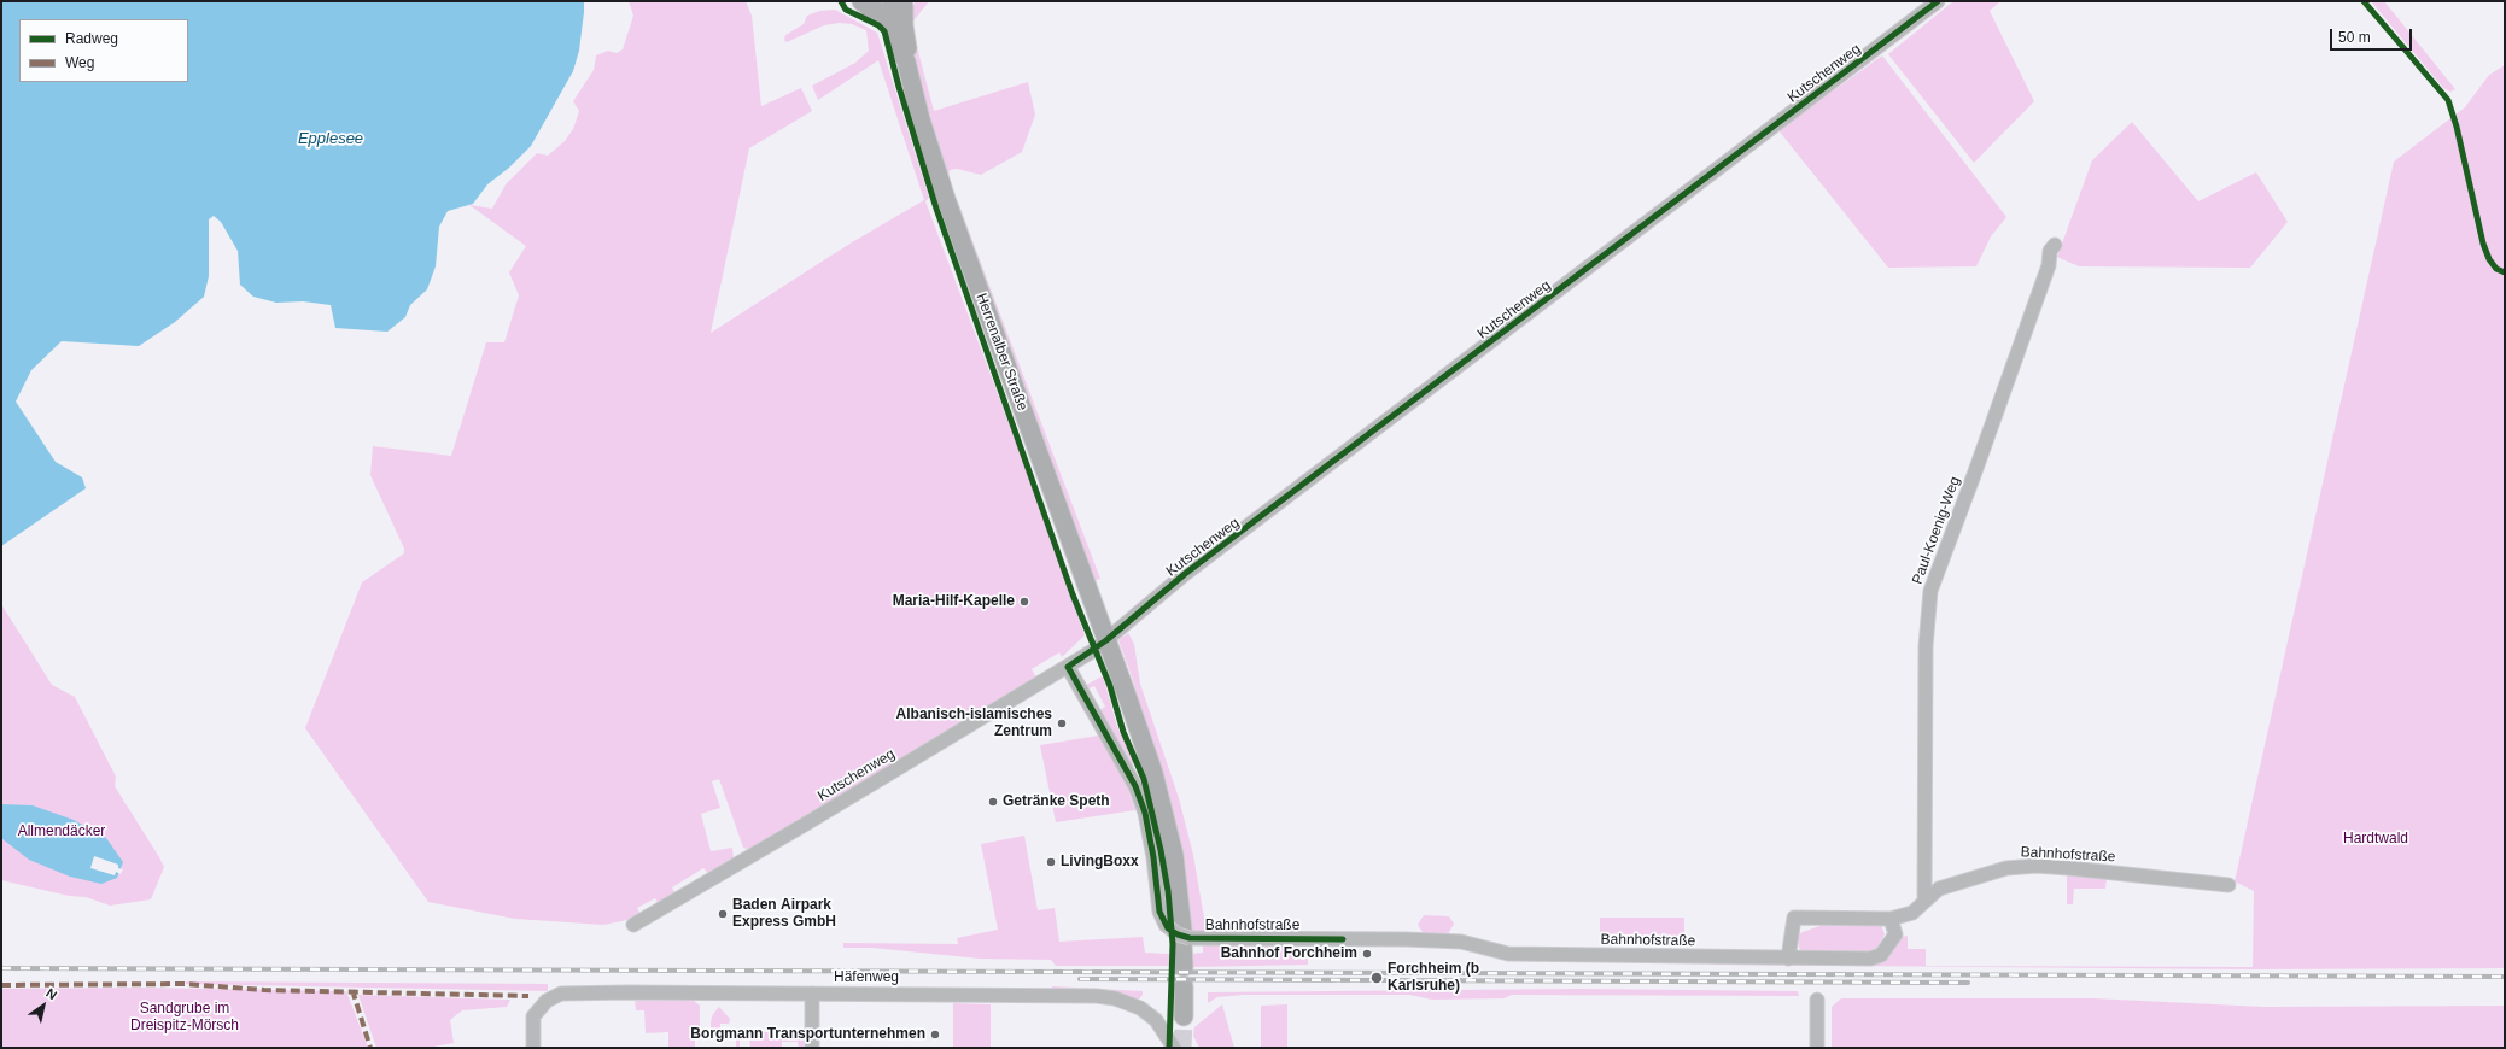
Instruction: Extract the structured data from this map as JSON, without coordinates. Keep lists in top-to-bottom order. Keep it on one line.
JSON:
{"streets":{"main road":["Herrenalber Straße"],"street":["Kutschenweg","Paul-Koenig-Weg","Bahnhofstraße","Häfenweg"]},"crossings":[["Kutschenweg","Herrenalber Straße"],["Herrenalber Straße","Bahnhofstraße"],["Paul-Koenig-Weg","Bahnhofstraße"]],"water":["Epplesee"],"parks":["Allmendäcker","Hardtwald","Sandgrube im Dreispitz-Mörsch"],"places":["Maria-Hilf-Kapelle","Albanisch-islamisches Zentrum","Getränke Speth","LivingBoxx","Baden Airpark Express GmbH","Bahnhof Forchheim","Forchheim (b Karlsruhe)","Borgmann Transportunternehmen"],"legend":["Radweg","Weg"],"scale_bar":"50 m","north":"top right"}
